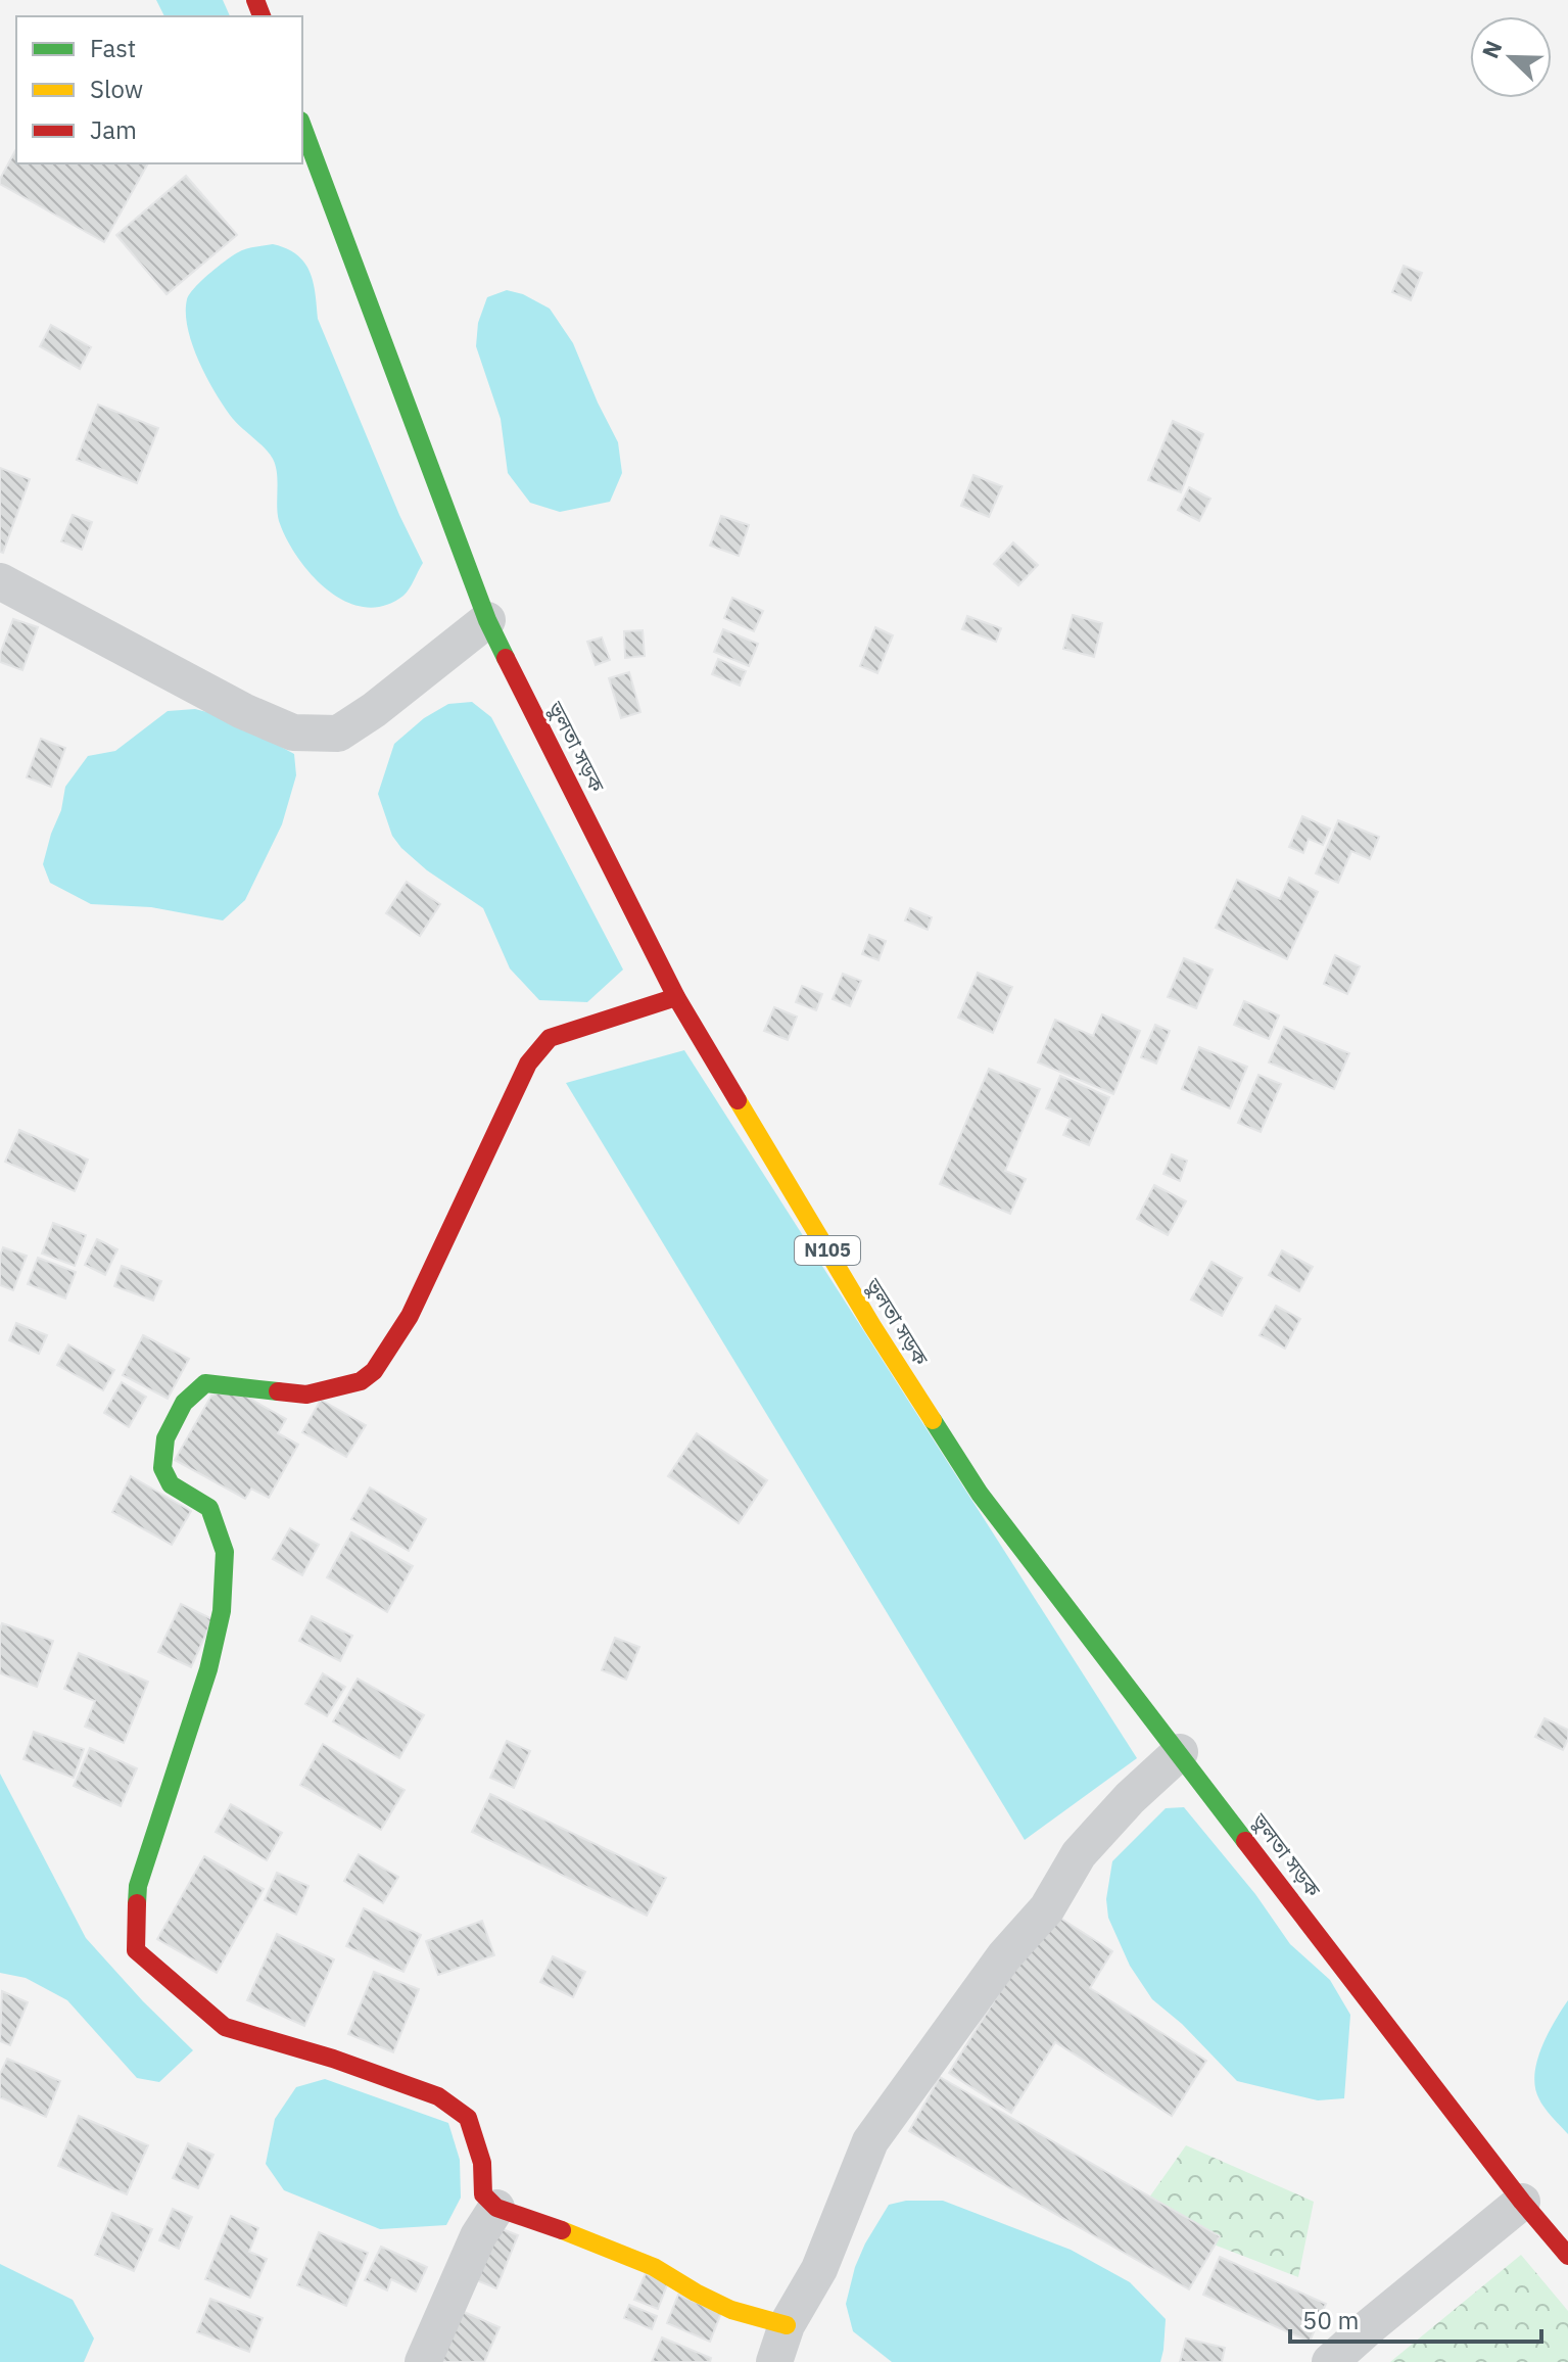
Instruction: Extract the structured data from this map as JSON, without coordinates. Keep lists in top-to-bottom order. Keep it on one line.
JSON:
{"streets":{"main road":["ভুলতা সড়ক","N105"]},"legend":["Fast","Slow","Jam"],"scale_bar":"50 m","north":"top left"}
